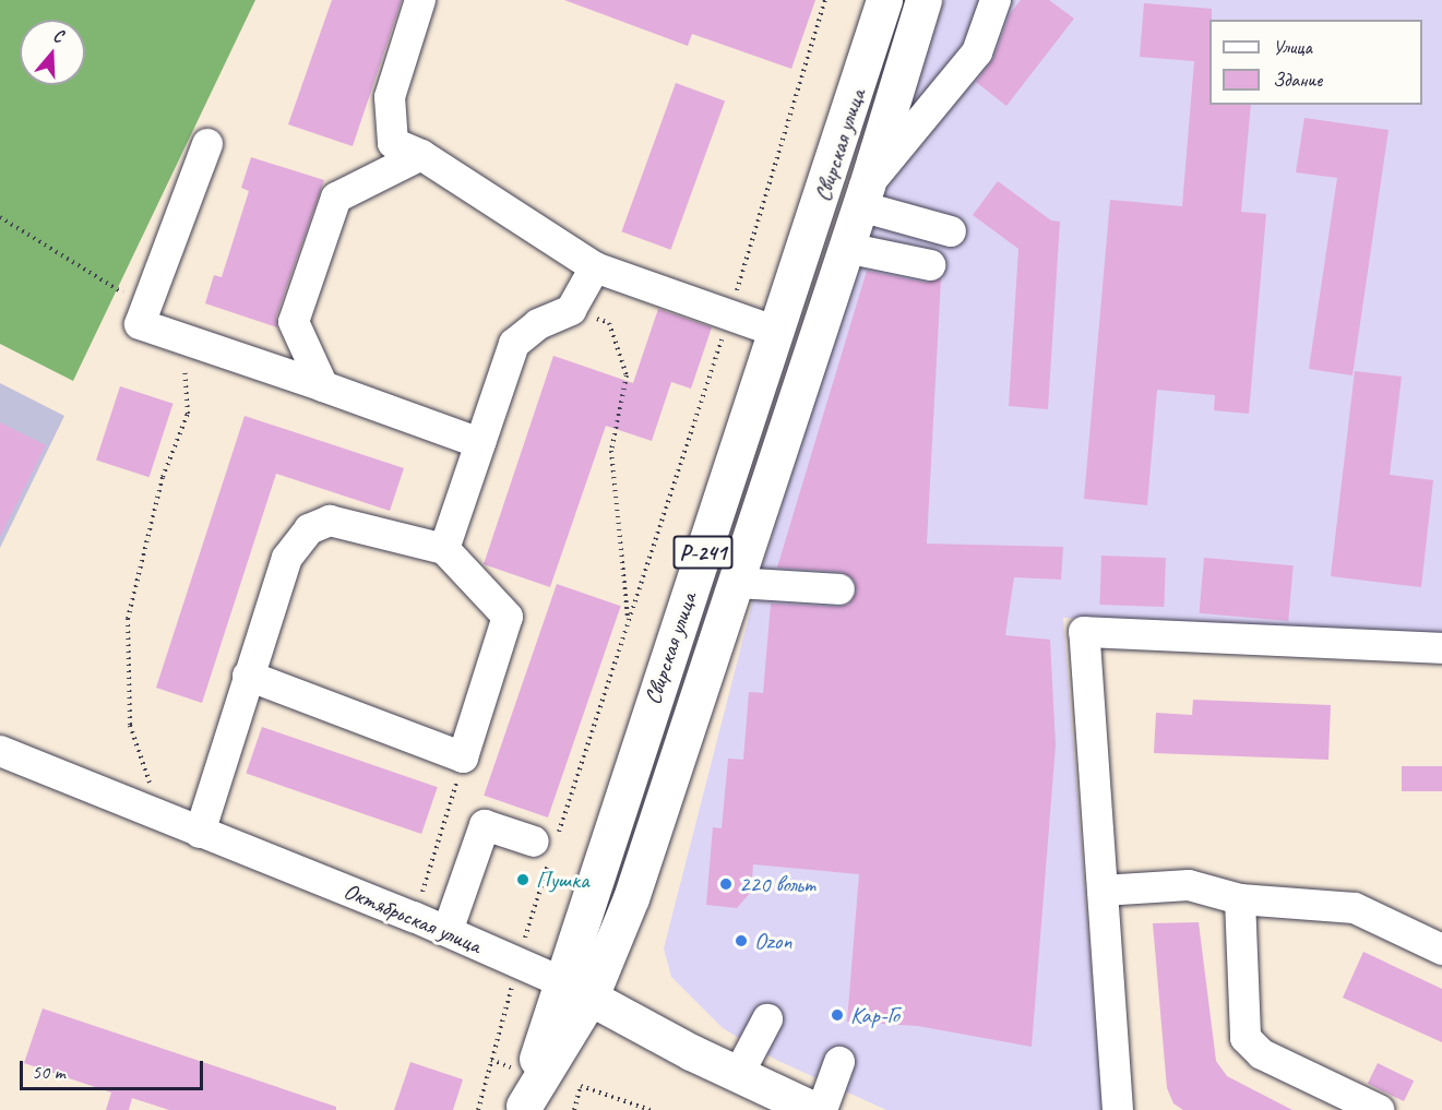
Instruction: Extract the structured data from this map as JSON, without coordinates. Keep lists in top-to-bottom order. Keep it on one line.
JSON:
{"streets":{"main road":["Свирская улица","Р-241","Октябрьская улица"]},"crossings":[["Свирская улица","Октябрьская улица"]],"places":["Пушка","220 вольт","Ozon","Кар-Го"],"legend":["Улица","Здание"],"scale_bar":"50 m","north":"top"}
